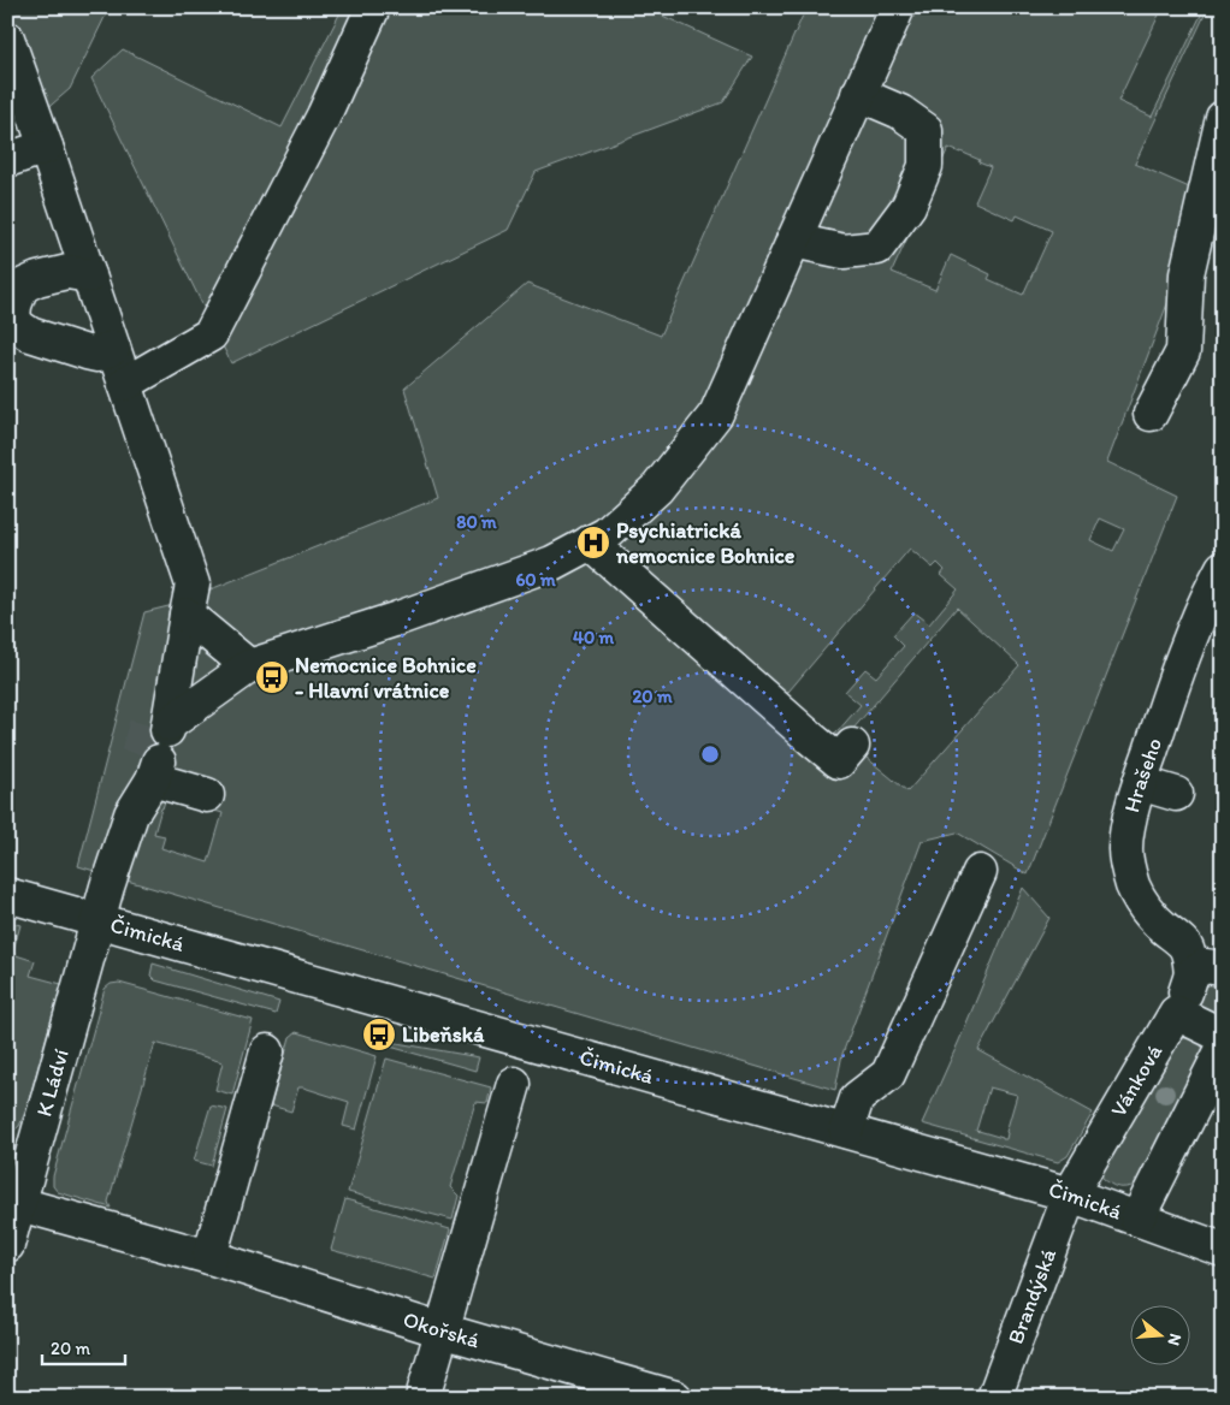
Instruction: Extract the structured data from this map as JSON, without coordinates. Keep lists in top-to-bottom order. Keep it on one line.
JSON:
{"streets":{"street":["Hrašeho","Čimická","Vánková","K Ládví","Brandýská","Okořská"]},"crossings":[["Hrašeho","Vánková"],["Čimická","Vánková"],["Čimická","K Ládví"],["Čimická","Brandýská"],["Vánková","Brandýská"],["K Ládví","Okořská"]],"places":{"hospital":["Psychiatrická nemocnice Bohnice"],"bus stop":["Nemocnice Bohnice - Hlavní vrátnice","Libeňská"]},"scale_bar":"20 m","north":"right","rings":["80 m","60 m","40 m","20 m"]}
